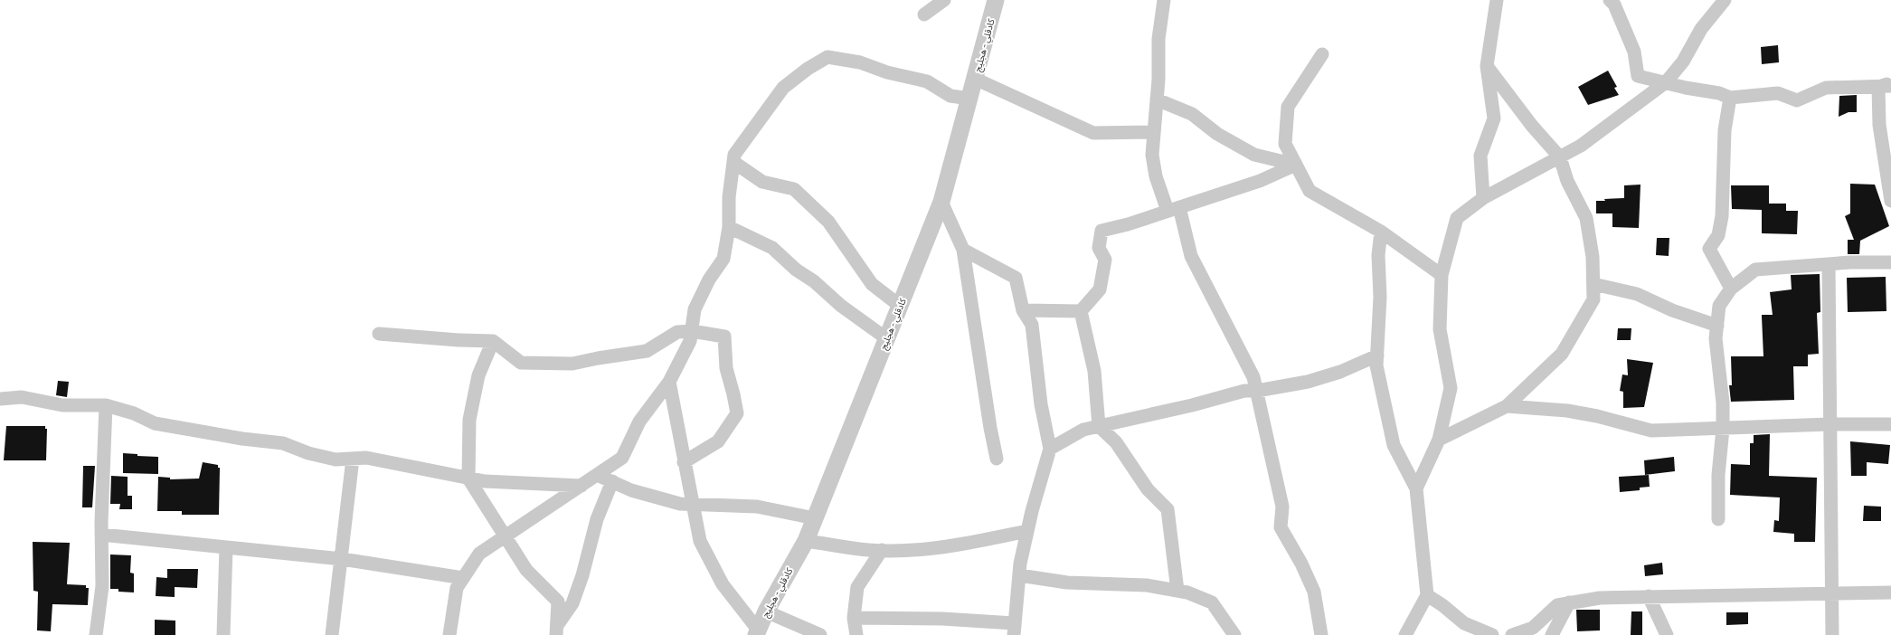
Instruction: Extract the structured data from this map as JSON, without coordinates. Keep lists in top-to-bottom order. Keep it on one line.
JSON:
{"streets":{"street":["كادقلي - هجليج"]}}
